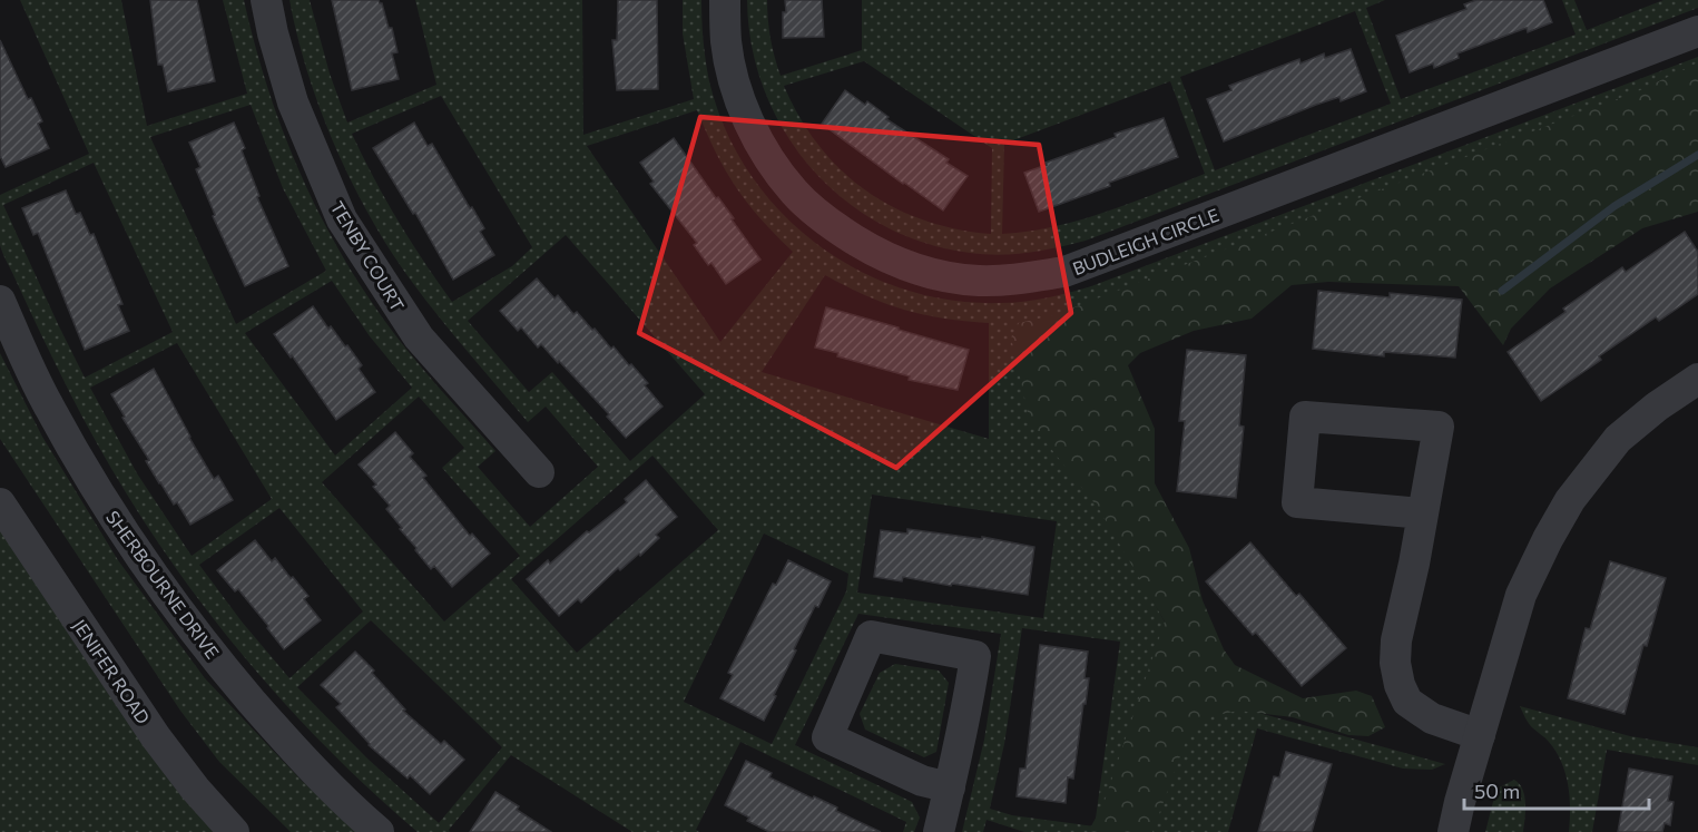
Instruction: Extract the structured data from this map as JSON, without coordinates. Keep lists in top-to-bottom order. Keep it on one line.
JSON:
{"streets":{"street":["BUDLEIGH CIRCLE","TENBY COURT","SHERBOURNE DRIVE","JENIFER ROAD"]},"scale_bar":"50 m"}
